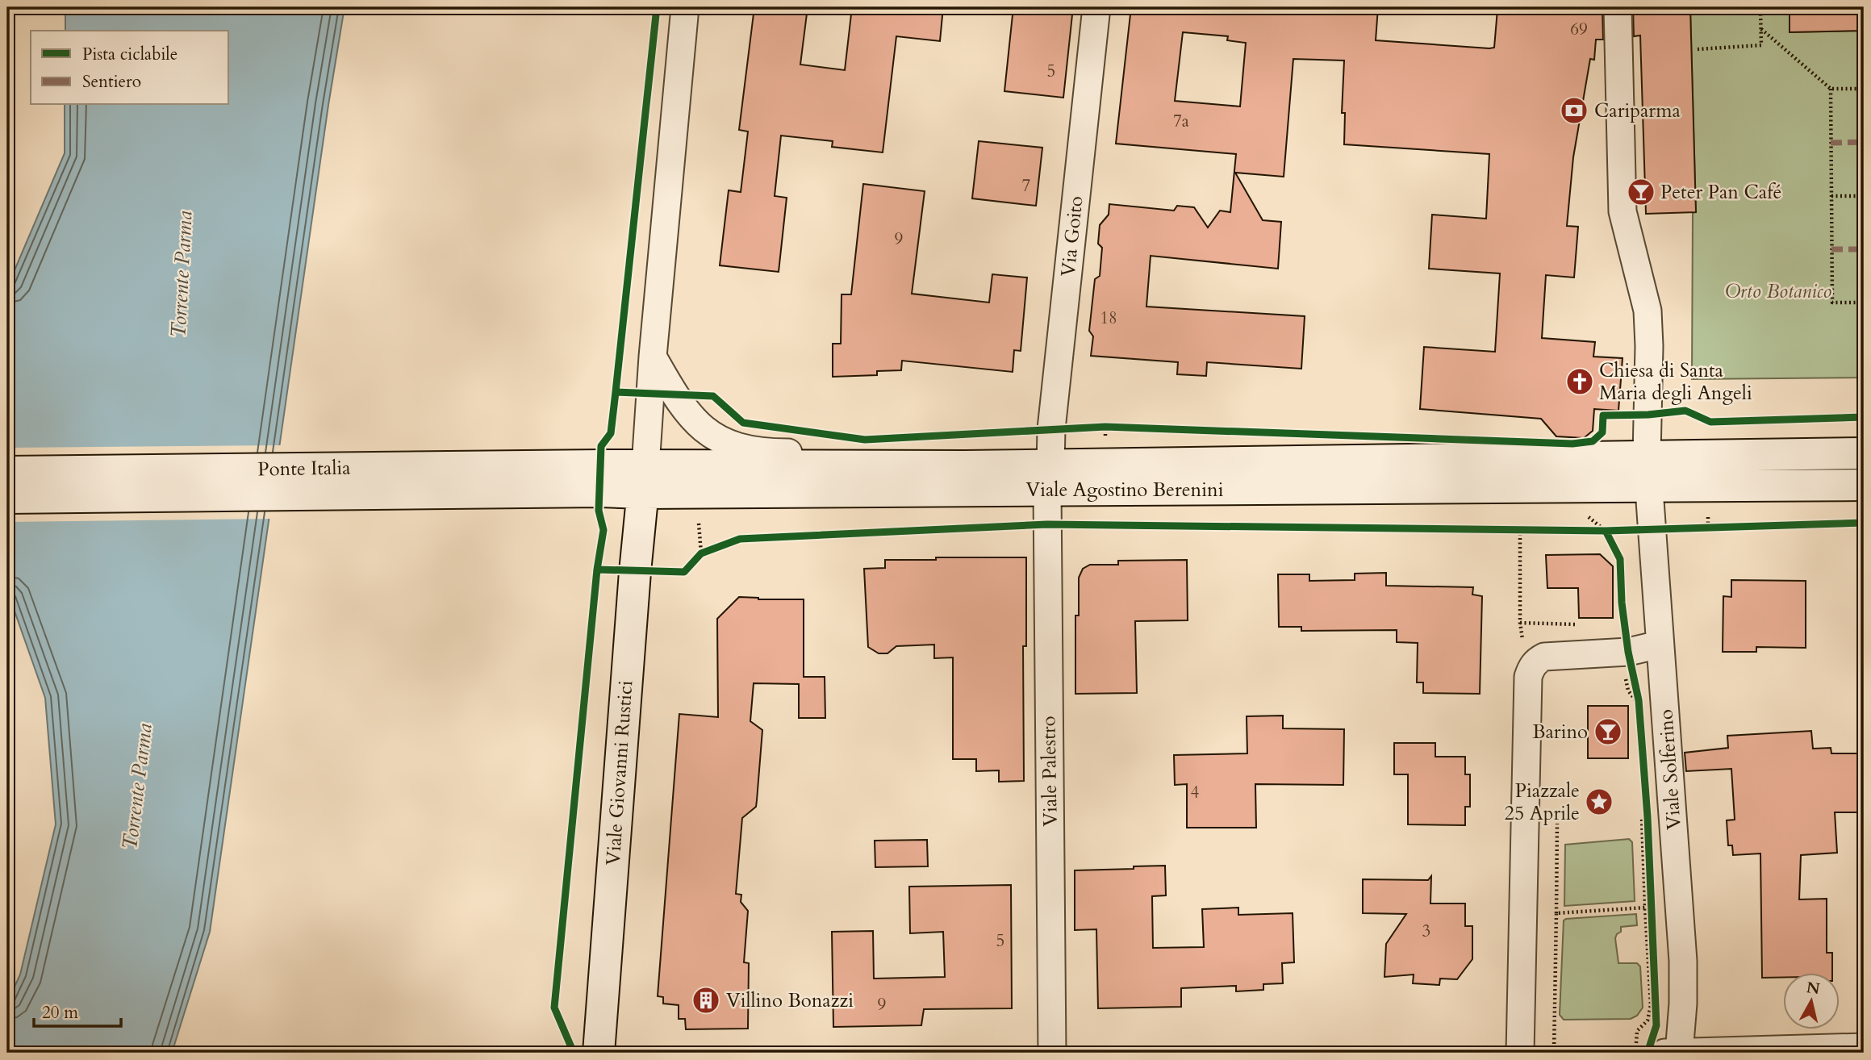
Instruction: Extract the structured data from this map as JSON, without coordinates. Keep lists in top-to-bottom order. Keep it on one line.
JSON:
{"streets":{"main road":["Ponte Italia","Viale Agostino Berenini","Viale Giovanni Rustici"],"street":["Via Goito","Viale Solferino","Viale Palestro"]},"crossings":[["Via Goito","Viale Agostino Berenini"],["Via Goito","Viale Palestro"],["Ponte Italia","Viale Agostino Berenini"],["Viale Agostino Berenini","Viale Solferino"],["Viale Agostino Berenini","Viale Palestro"],["Viale Agostino Berenini","Viale Giovanni Rustici"]],"water":["Torrente Parma"],"parks":["Orto Botanico"],"places":{"bank":["Cariparma"],"bar":["Peter Pan Café","Barino"],"church":["Chiesa di Santa Maria degli Angeli"],"place":["Piazzale 25 Aprile"],"building":["Villino Bonazzi"]},"house_numbers":["69","5","7a","7","9","18","4","3","5","9"],"legend":["Pista ciclabile","Sentiero"],"scale_bar":"20 m","north":"top"}
